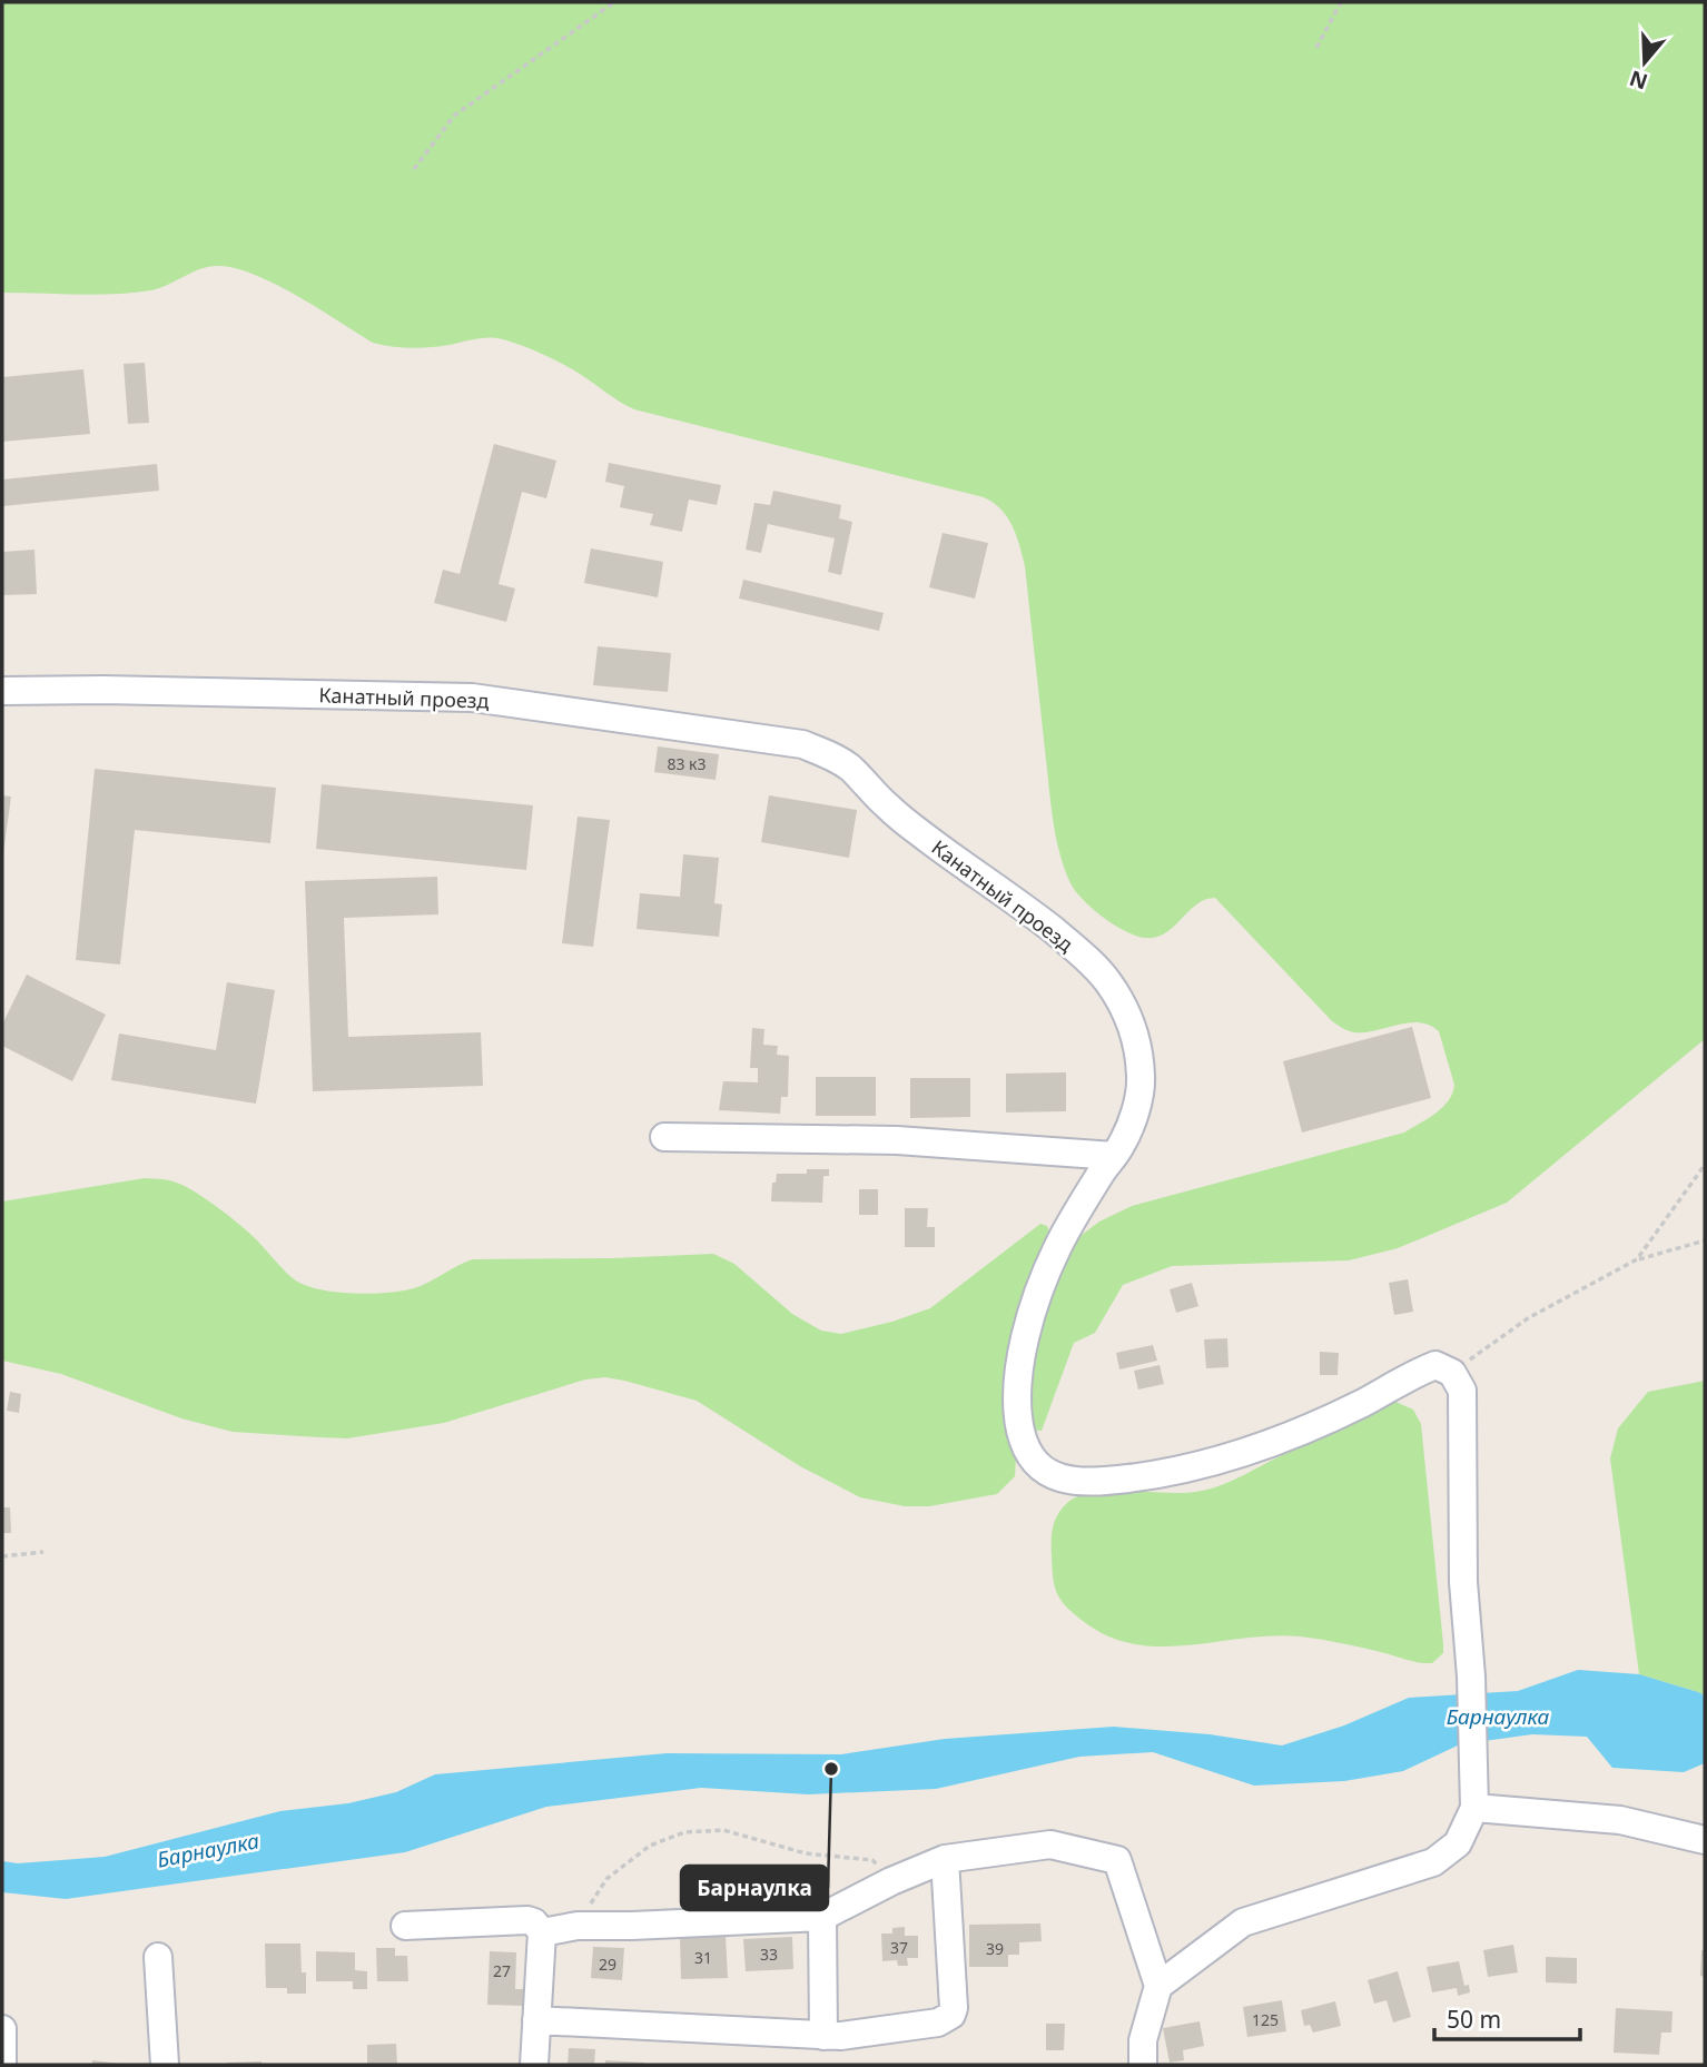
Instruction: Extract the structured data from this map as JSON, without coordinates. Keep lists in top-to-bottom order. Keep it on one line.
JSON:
{"streets":{"street":["Канатный проезд"]},"water":["Барнаулка"],"places":["Барнаулка"],"house_numbers":["83 к3","37","39","33","31","29","27","125"],"scale_bar":"50 m","north":"bottom"}
